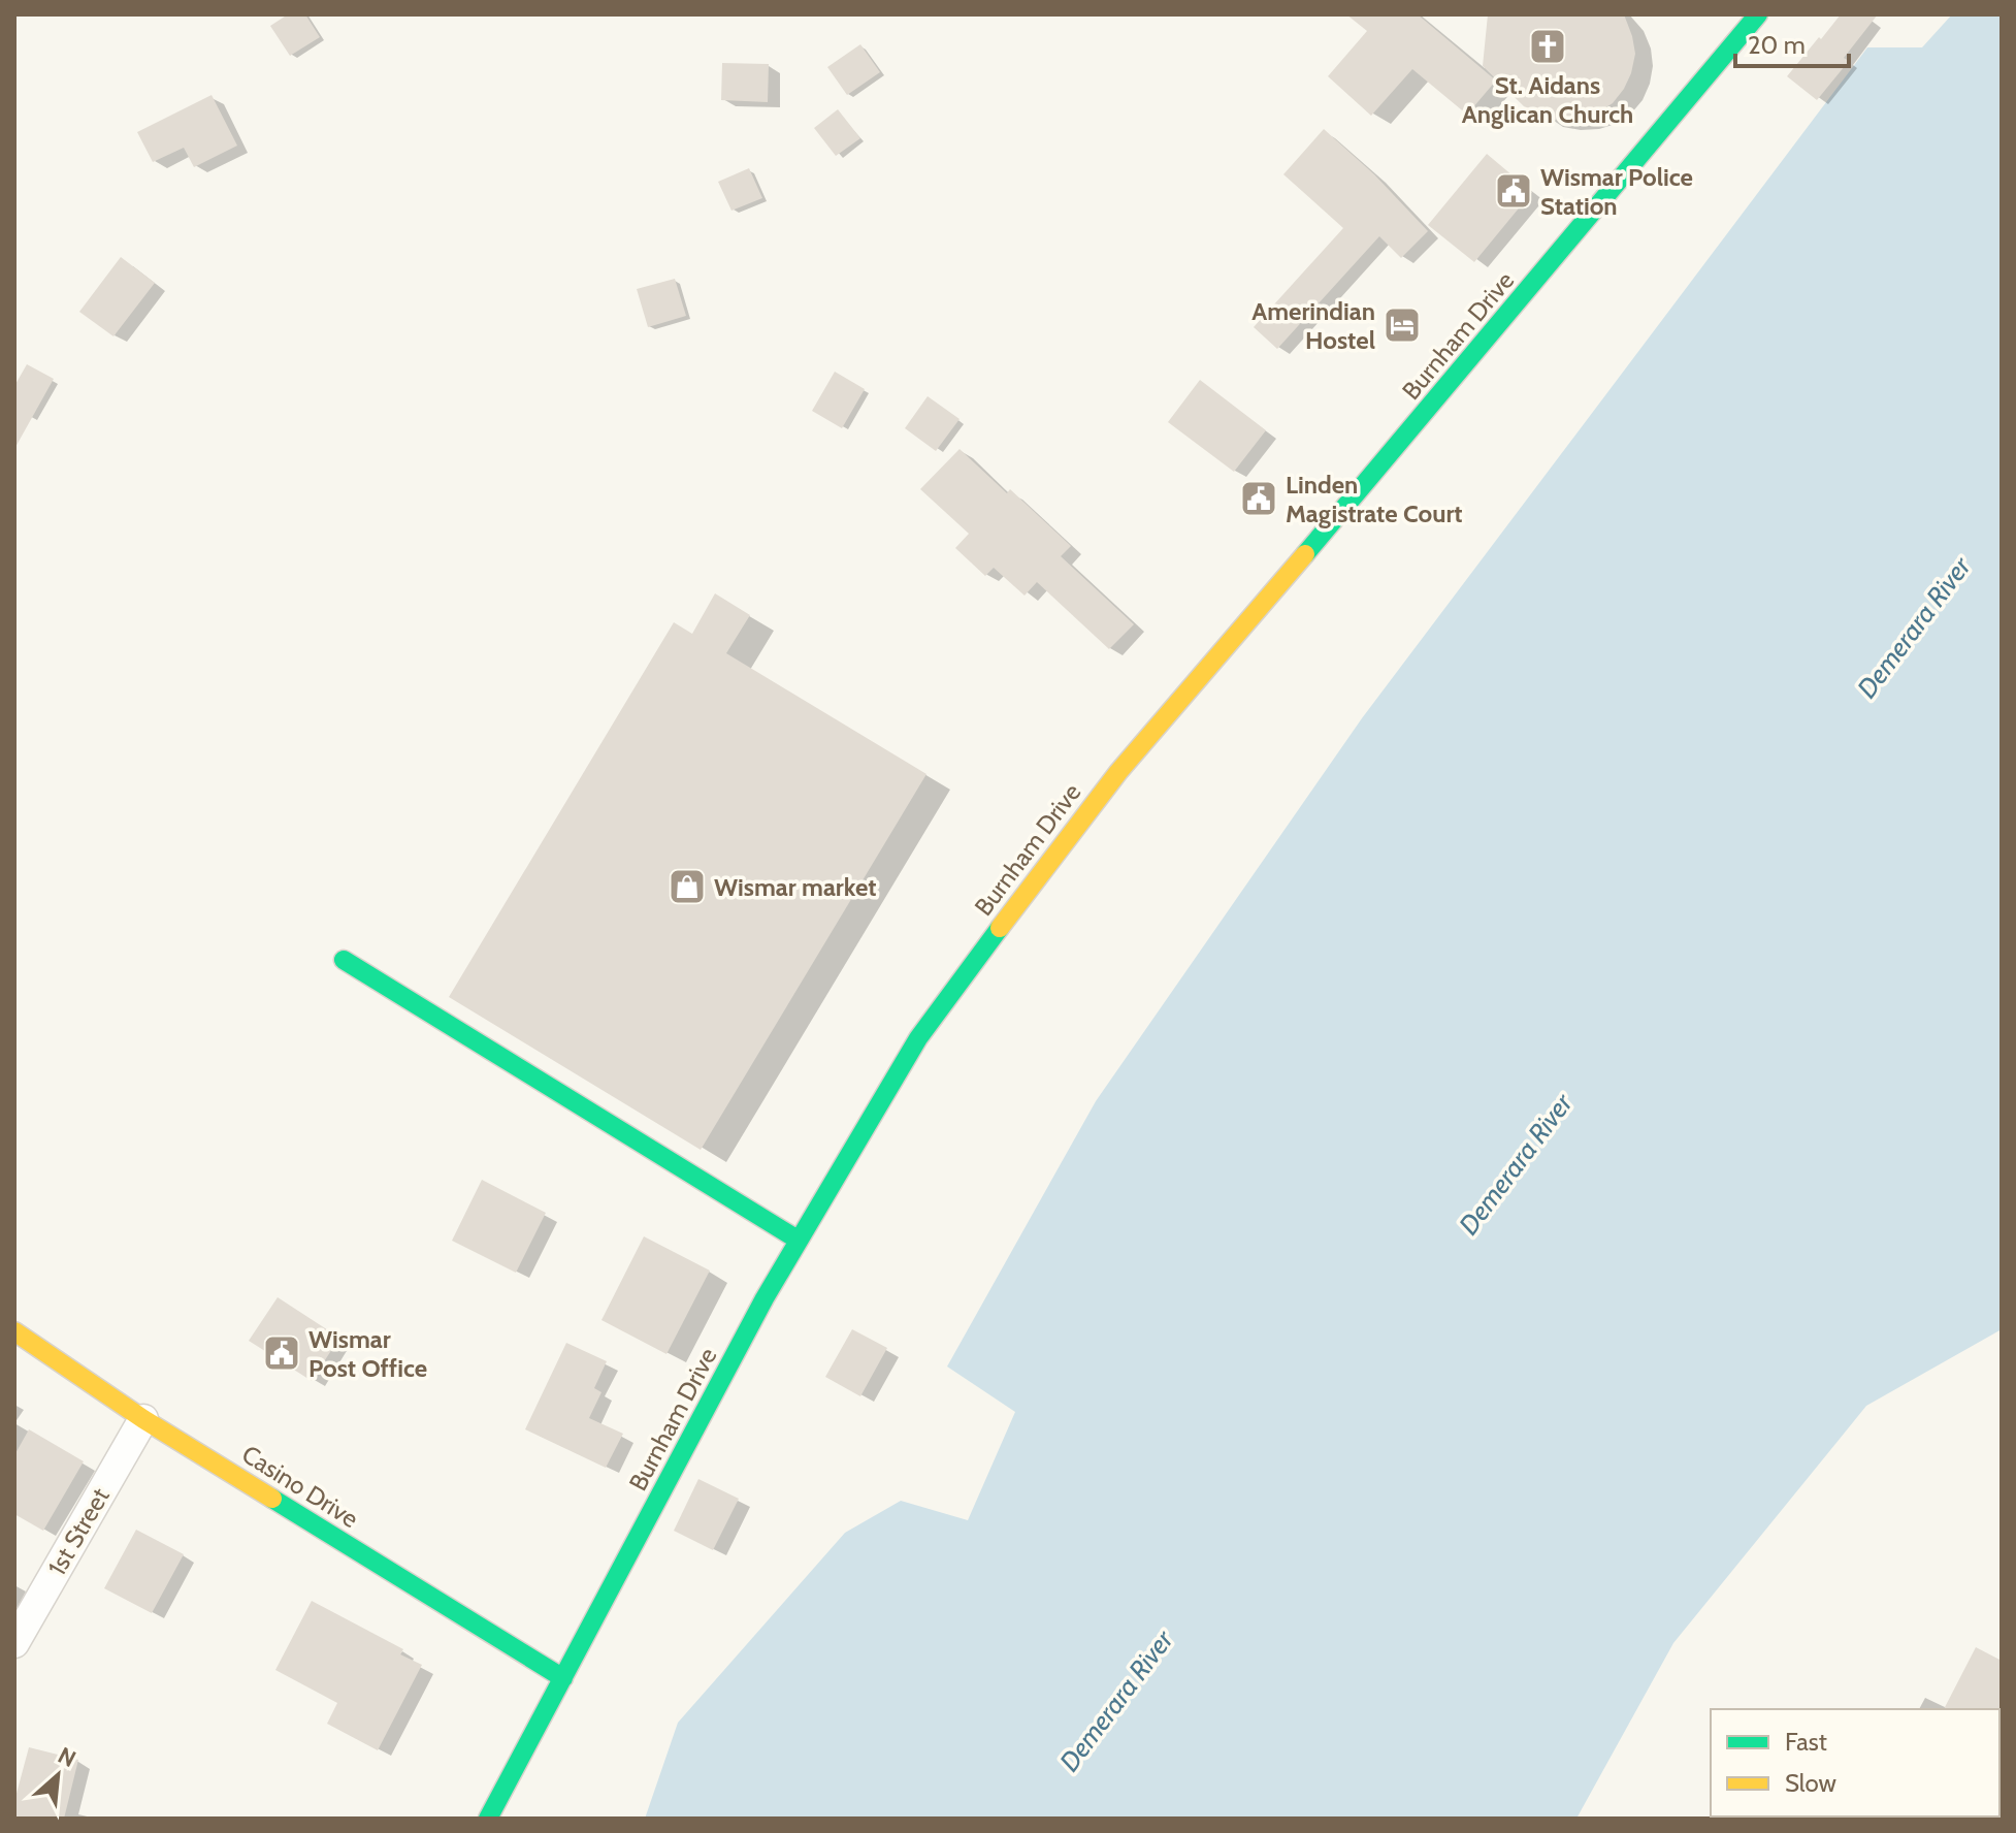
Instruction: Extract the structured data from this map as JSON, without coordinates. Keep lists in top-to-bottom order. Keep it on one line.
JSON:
{"streets":{"street":["Burnham Drive","Casino Drive","1st Street"]},"crossings":[["Burnham Drive","Casino Drive"],["Casino Drive","1st Street"]],"water":["Demerara River"],"places":{"church":["St. Aidans Anglican Church"],"public building":["Wismar Police Station","Linden Magistrate Court","Wismar Post Office"],"hotel":["Amerindian Hostel"],"shop":["Wismar market"]},"legend":["Fast","Slow"],"scale_bar":"20 m","north":"top right"}
